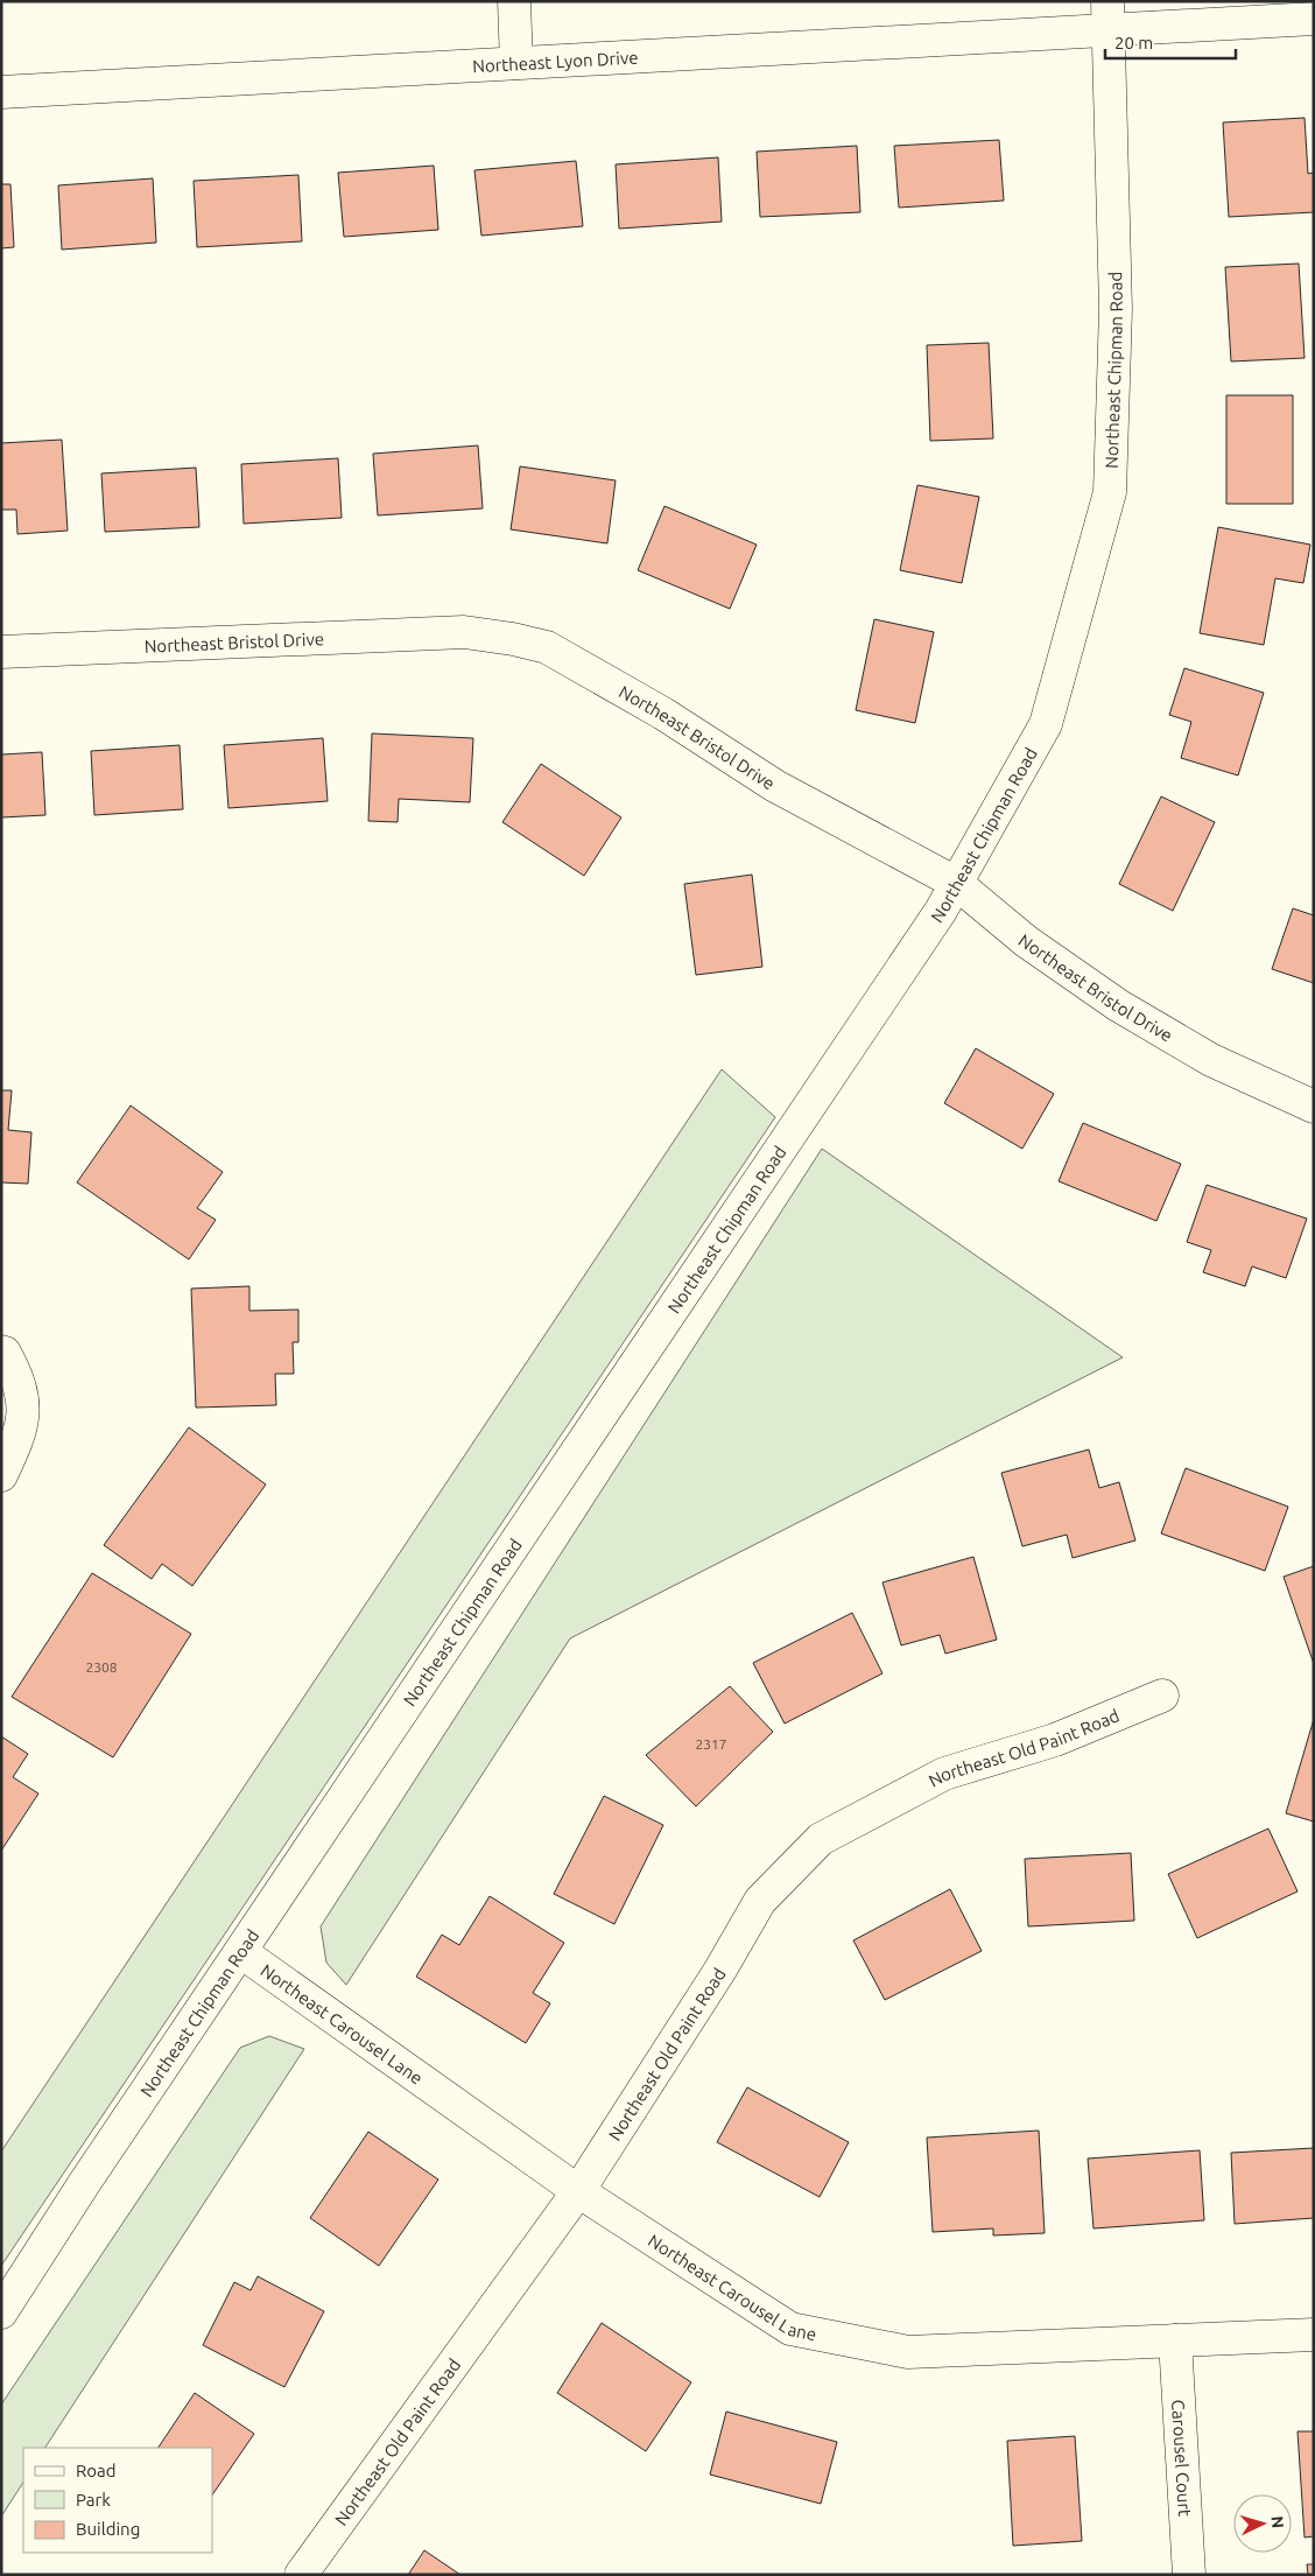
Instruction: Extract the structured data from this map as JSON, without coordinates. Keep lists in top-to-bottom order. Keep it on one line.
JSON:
{"streets":{"street":["Northeast Lyon Drive","Northeast Chipman Road","Northeast Bristol Drive","Northeast Old Paint Road","Northeast Carousel Lane","Carousel Court"]},"crossings":[["Northeast Lyon Drive","Northeast Chipman Road"],["Northeast Chipman Road","Northeast Bristol Drive"],["Northeast Chipman Road","Northeast Carousel Lane"],["Northeast Old Paint Road","Northeast Carousel Lane"],["Northeast Carousel Lane","Carousel Court"]],"house_numbers":["2308","2317"],"legend":["Road","Park","Building"],"scale_bar":"20 m","north":"right"}
